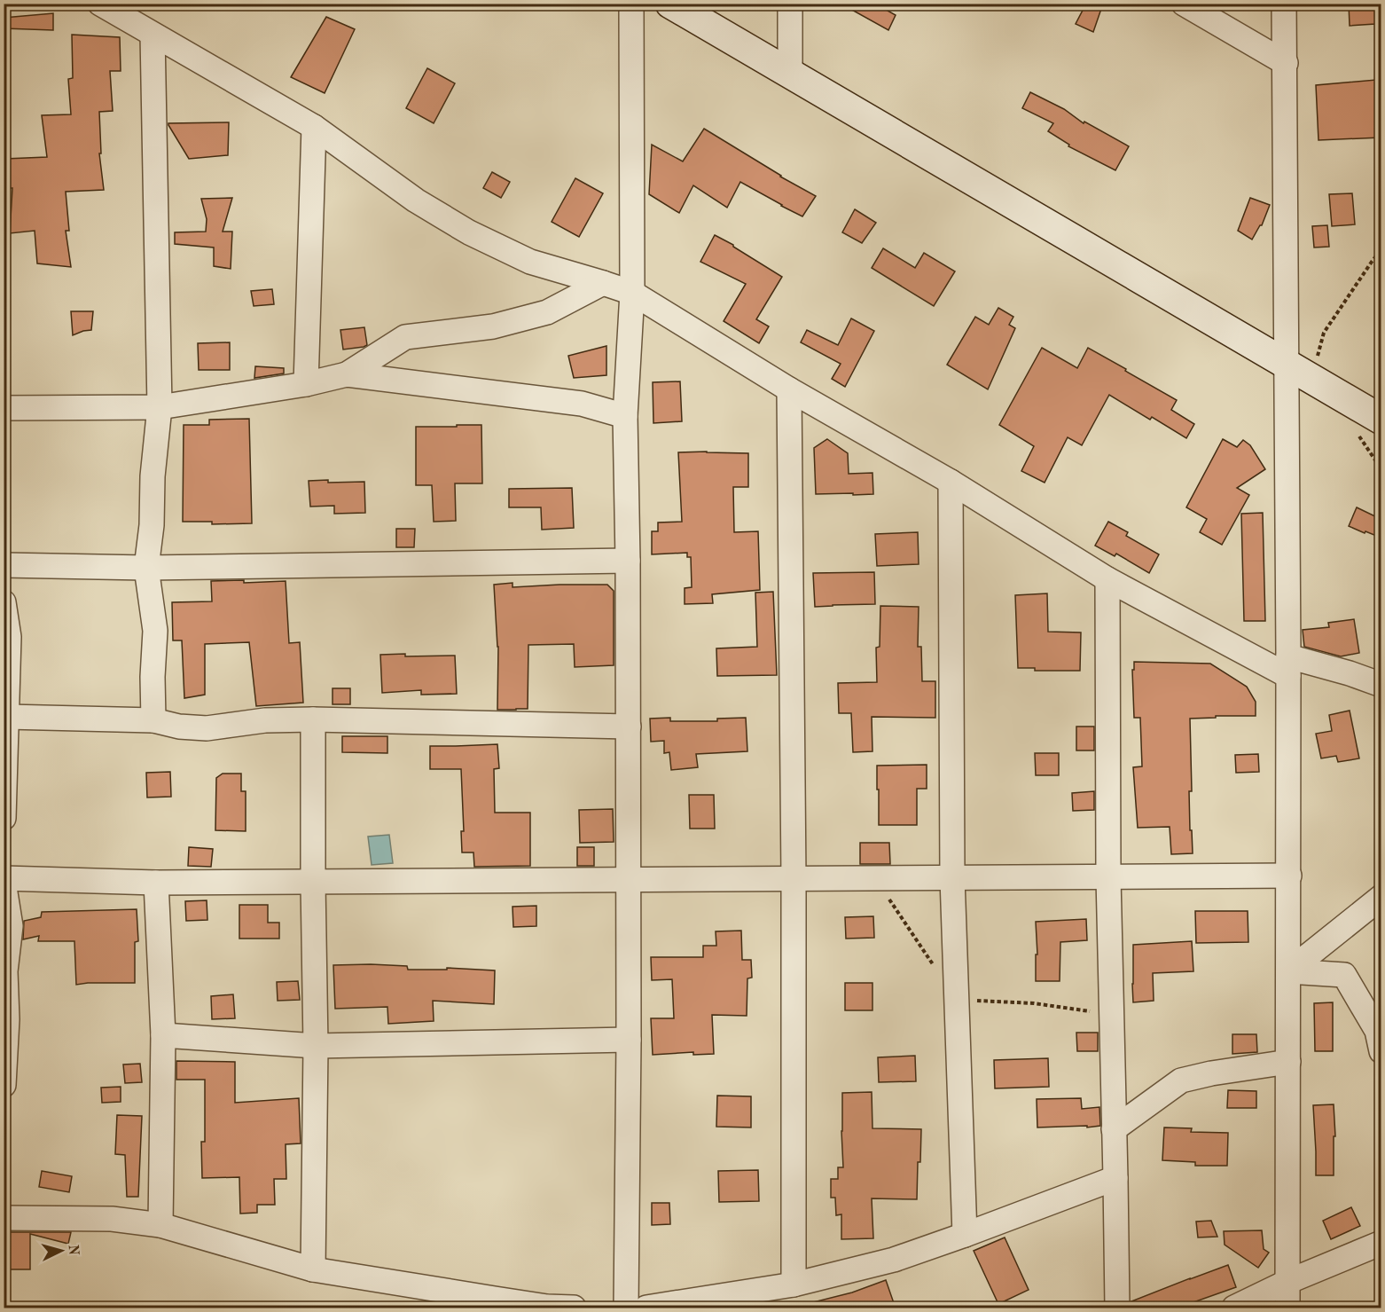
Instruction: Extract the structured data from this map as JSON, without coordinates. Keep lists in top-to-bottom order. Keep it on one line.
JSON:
{"north":"right"}
